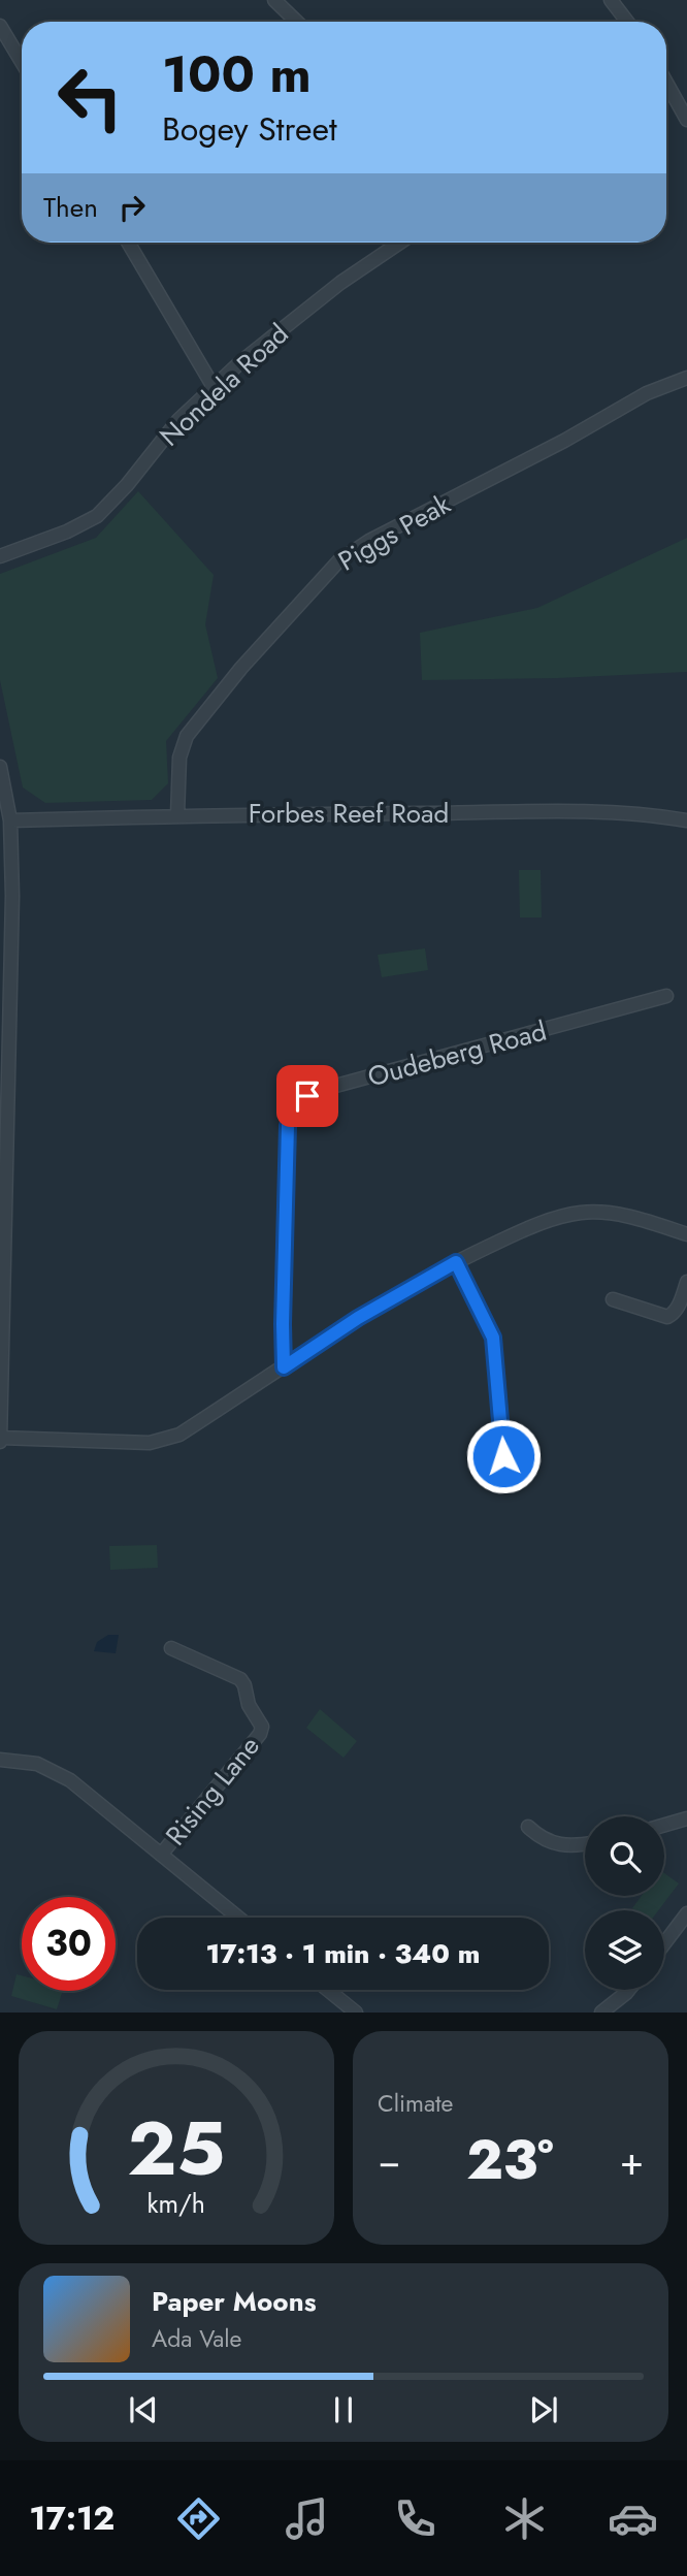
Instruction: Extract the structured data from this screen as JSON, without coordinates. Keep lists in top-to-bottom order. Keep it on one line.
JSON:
{"streets":{"street":["Nondela Road","Piggs Peak","Forbes Reef Road","Oudeberg Road","Rising Lane"]},"crossings":[["Piggs Peak","Forbes Reef Road"]],"page":{"turn":["100 m","Bogey Street"],"then":"Then","limit":"30","trip":"17:13 · 1 min · 340 m","tile":"Climate","heat":["−","23°","+"],"song":["Paper Moons","Ada Vale"],"tabs":"17:12","gauge":["25","km/h"]}}
